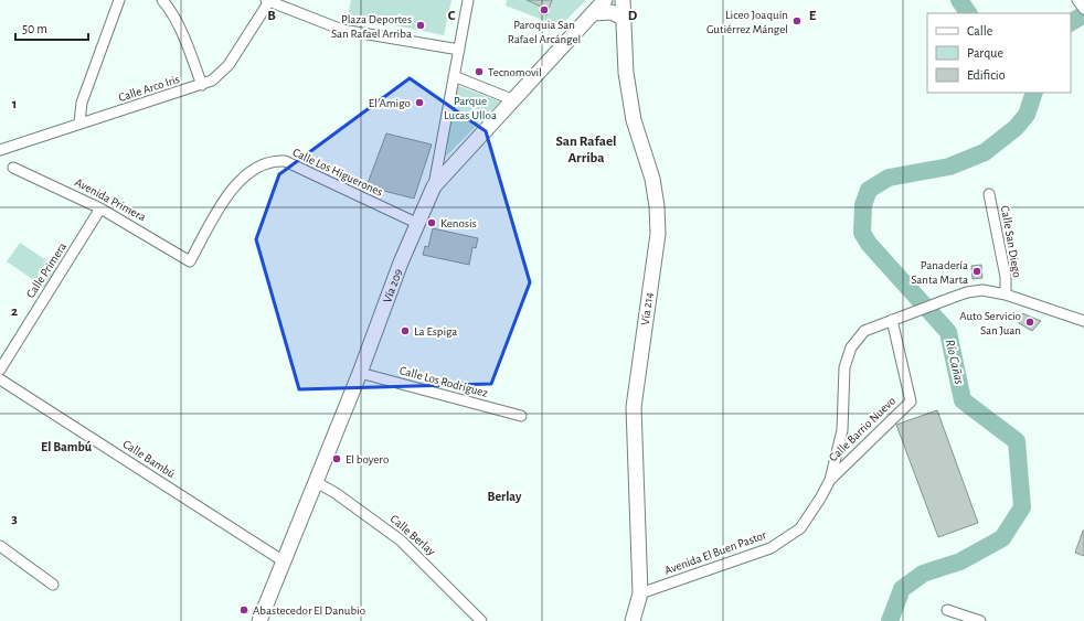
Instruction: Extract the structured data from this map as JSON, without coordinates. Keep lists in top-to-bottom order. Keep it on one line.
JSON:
{"streets":{"main road":["Vía 209","Vía 214"],"street":["Calle Arco Iris","Calle Los Higuerones","Avenida Primera","Calle San Diego","Calle Primera","Calle Los Rodriguez","Calle Barrio Nuevo","Calle Bambú","Calle Berlay","Avenida El Buen Pastor"]},"crossings":[["Calle Los Higuerones","Avenida Primera"],["Calle Los Higuerones","Vía 209"],["Avenida Primera","Calle Primera"],["Calle San Diego","Avenida El Buen Pastor"],["Vía 209","Calle Los Rodriguez"],["Vía 209","Calle Bambú"],["Vía 209","Calle Berlay"],["Vía 214","Avenida El Buen Pastor"],["Calle Barrio Nuevo","Avenida El Buen Pastor"]],"districts":["San Rafael Arriba","El Bambú","Berlay"],"water":["Río Cañas"],"parks":["Parque Lucas Ulloa"],"places":["Paroquia San Rafael Arcángel","Liceo Joaquín Gutiérrez Mángel","Plaza Deportes San Rafael Arriba","Tecnomovil","El Amigo","Kenosis","Panadería Santa Marta","Auto Servicio San Juan","La Espiga","El boyero","Abastecedor El Danubio"],"legend":["Calle","Parque","Edificio"],"scale_bar":"50 m","grid":{"columns":["B","C","D","E"],"rows":["1","2","3"]}}
